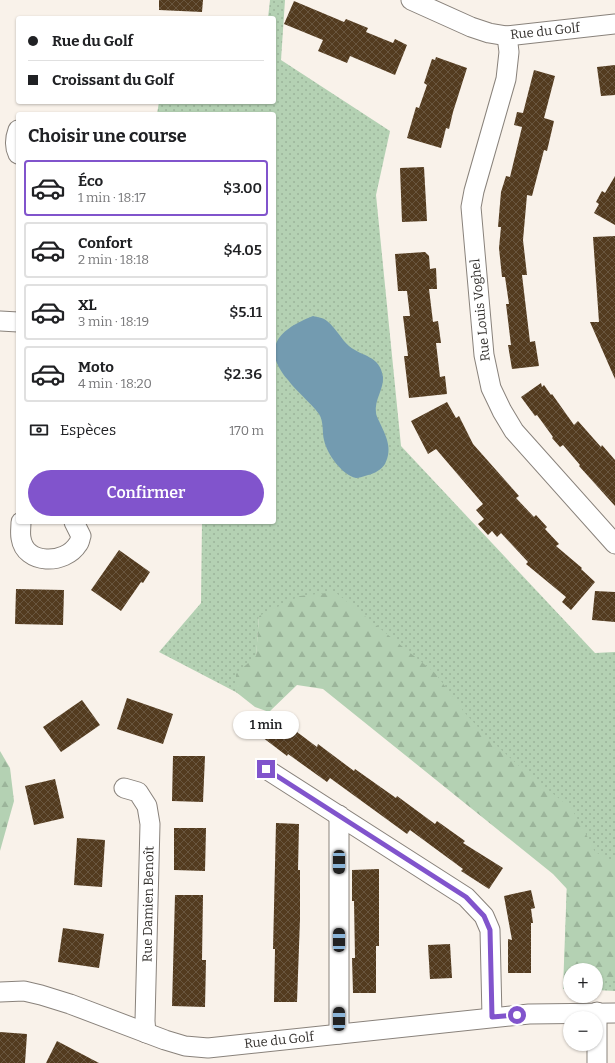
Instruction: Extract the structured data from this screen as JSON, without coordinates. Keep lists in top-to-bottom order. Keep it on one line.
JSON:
{"streets":{"street":["Rue du Golf","Rue Louis Voghel","Rue Damien Benoît"]},"crossings":[["Rue du Golf","Rue Louis Voghel"],["Rue du Golf","Rue Damien Benoît"]],"page":{"banner":["Rue du Golf","Croissant du Golf"],"heading":"Choisir une course","list":[{"name":"Éco","note":"1 min · 18:17","value":"$3.00"},{"name":"Confort","note":"2 min · 18:18","value":"$4.05"},{"name":"XL","note":"3 min · 18:19","value":"$5.11"},{"name":"Moto","note":"4 min · 18:20","value":"$2.36"}],"pay":["Espèces","170 m"],"buttons":"Confirmer","bubble":"1 min","map_buttons":["+","−"]}}
